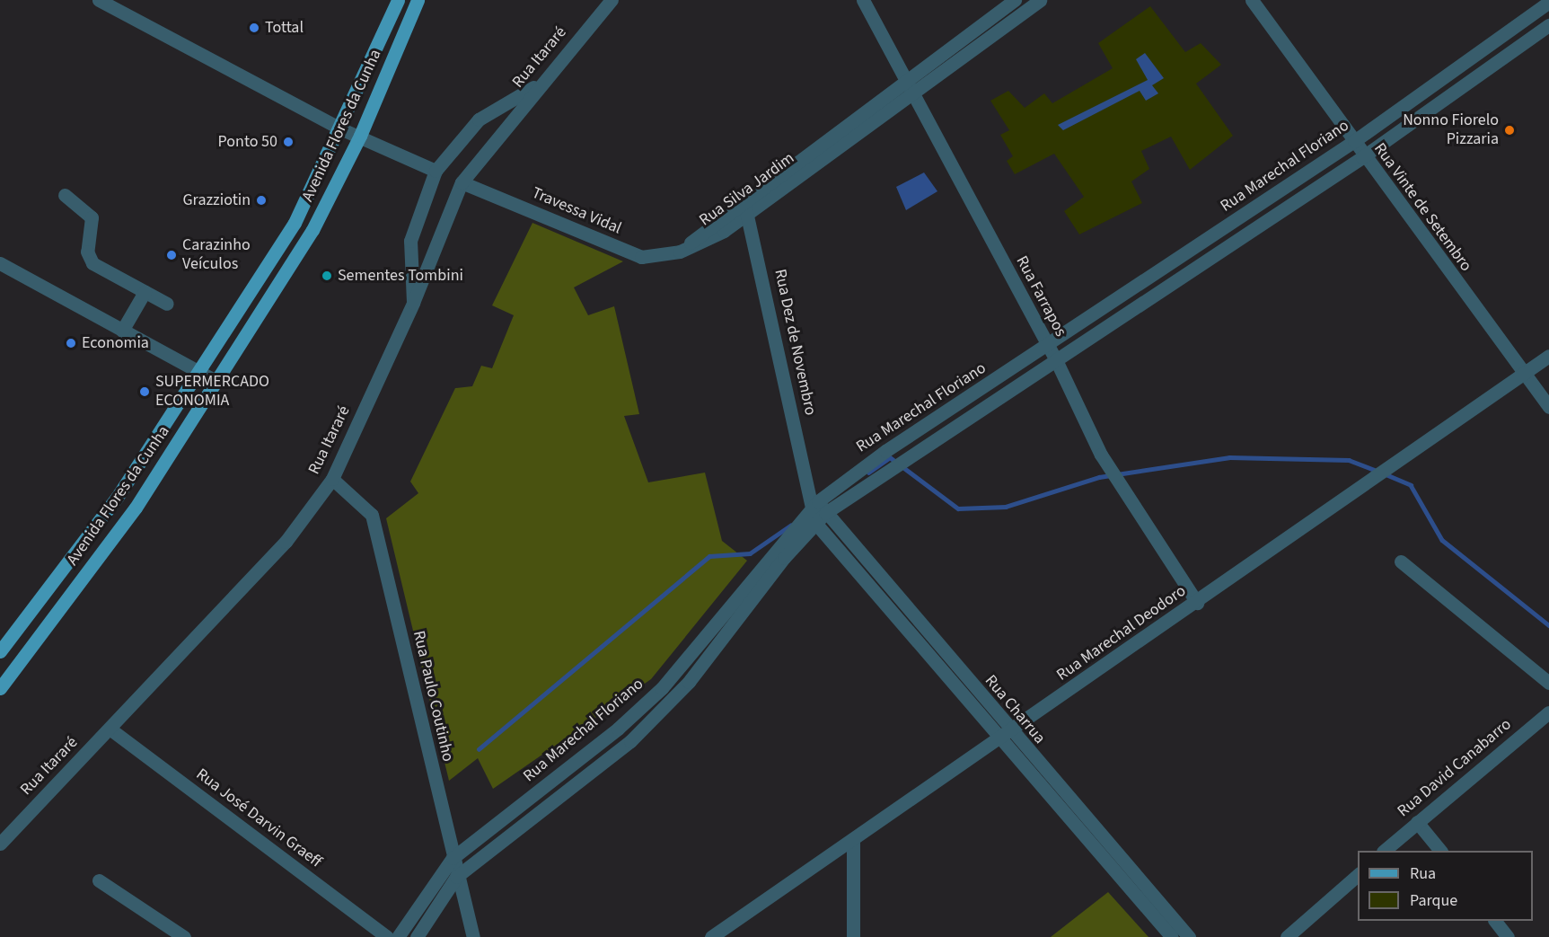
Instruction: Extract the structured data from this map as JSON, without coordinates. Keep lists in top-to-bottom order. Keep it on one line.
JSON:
{"streets":{"main road":["Avenida Flores da Cunha"],"street":["Rua Itararé","Rua Marechal Floriano","Rua Silva Jardim","Rua Vinte de Setembro","Travessa Vidal","Rua Farrapos","Rua Dez de Novembro","Rua Marechal Deodoro","Rua Paulo Coutinho","Rua Charrua","Rua David Canabarro","Rua José Darvin Graeff"]},"crossings":[["Rua Itararé","Travessa Vidal"],["Rua Itararé","Rua Paulo Coutinho"],["Rua Itararé","Rua José Darvin Graeff"],["Rua Marechal Floriano","Rua Vinte de Setembro"],["Rua Marechal Floriano","Rua Farrapos"],["Rua Marechal Floriano","Rua Dez de Novembro"],["Rua Marechal Floriano","Rua Paulo Coutinho"],["Rua Marechal Floriano","Rua Charrua"],["Rua Silva Jardim","Travessa Vidal"],["Rua Silva Jardim","Rua Farrapos"],["Rua Silva Jardim","Rua Dez de Novembro"],["Rua Vinte de Setembro","Rua Marechal Deodoro"],["Rua Farrapos","Rua Marechal Deodoro"],["Rua Dez de Novembro","Rua Charrua"],["Rua Marechal Deodoro","Rua Charrua"]],"places":["Tottal","Nonno Fiorelo Pizzaria","Ponto 50","Grazziotin","Carazinho Veículos","Sementes Tombini","Economia","SUPERMERCADO ECONOMIA"],"legend":["Rua","Parque"]}
